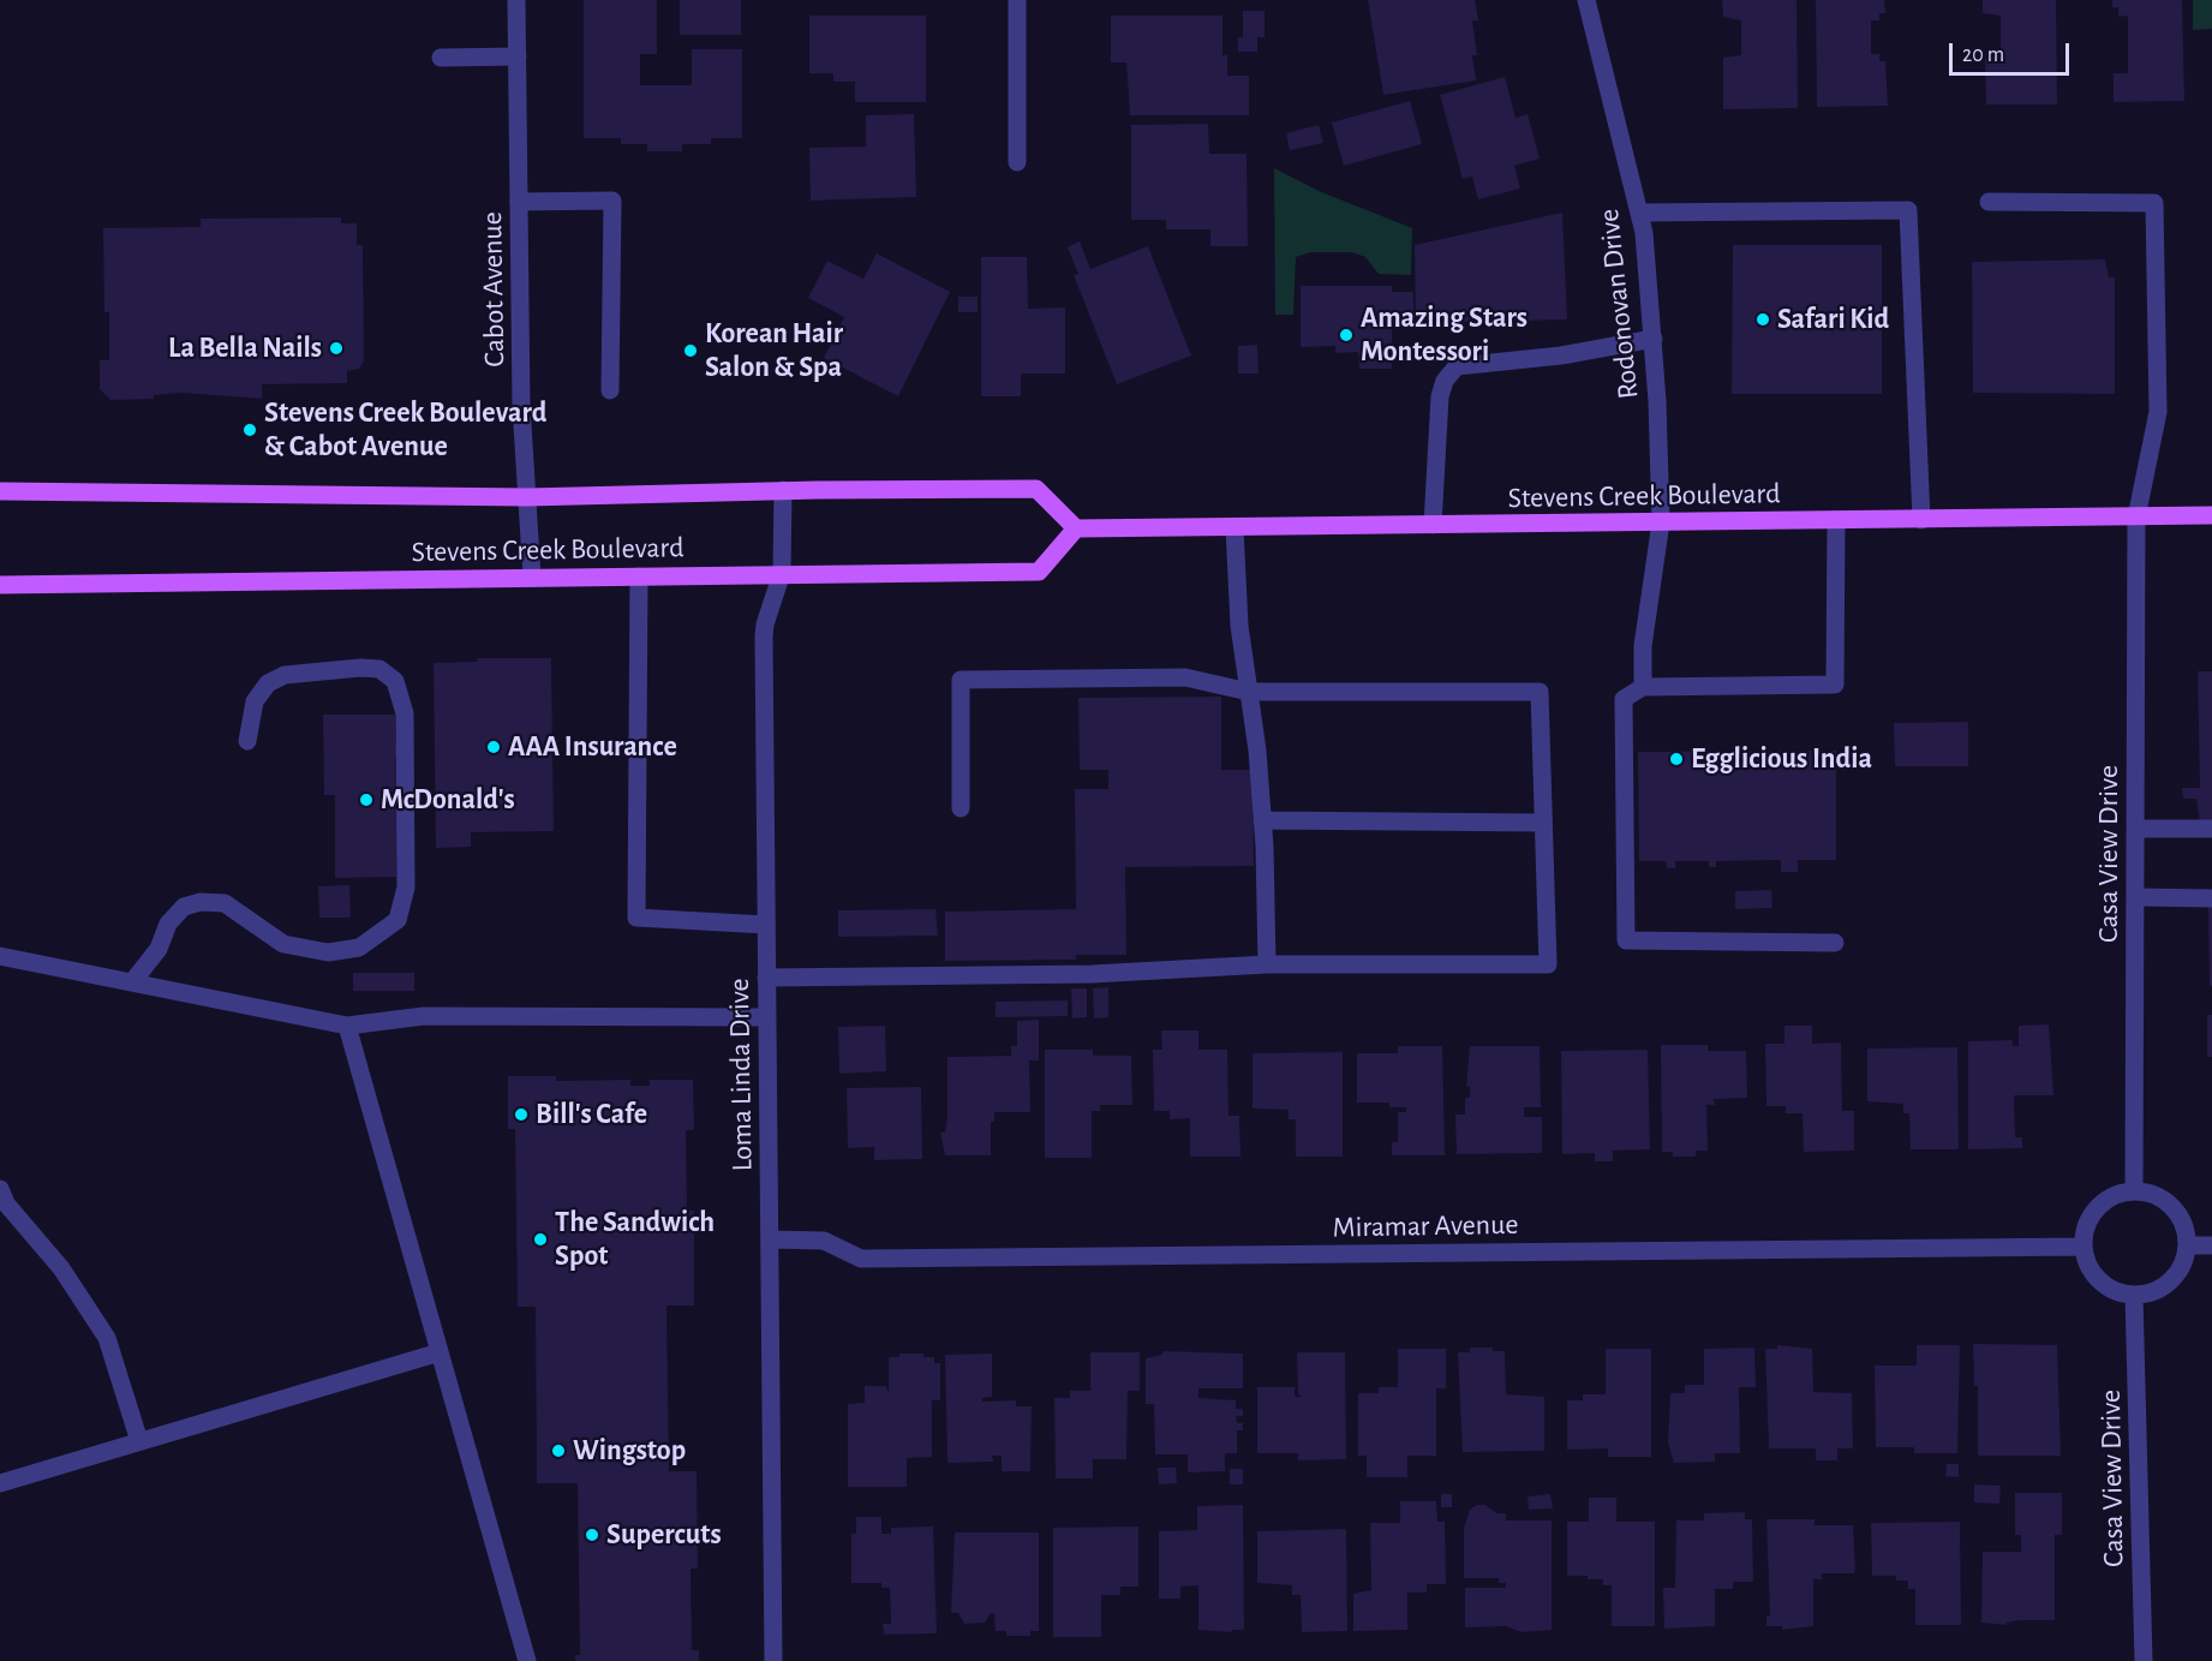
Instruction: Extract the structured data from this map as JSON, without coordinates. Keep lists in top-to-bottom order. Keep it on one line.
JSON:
{"streets":{"main road":["Stevens Creek Boulevard"],"street":["Cabot Avenue","Rodonovan Drive","Casa View Drive","Loma Linda Drive","Miramar Avenue"]},"crossings":[["Cabot Avenue","Stevens Creek Boulevard"],["Rodonovan Drive","Stevens Creek Boulevard"],["Stevens Creek Boulevard","Casa View Drive"],["Stevens Creek Boulevard","Loma Linda Drive"],["Casa View Drive","Miramar Avenue"],["Loma Linda Drive","Miramar Avenue"]],"places":["Safari Kid","Amazing Stars Montessori","La Bella Nails","Korean Hair Salon & Spa","Stevens Creek Boulevard & Cabot Avenue","AAA Insurance","Egglicious India","McDonald's","Bill's Cafe","The Sandwich Spot","Wingstop","Supercuts"],"scale_bar":"20 m"}
